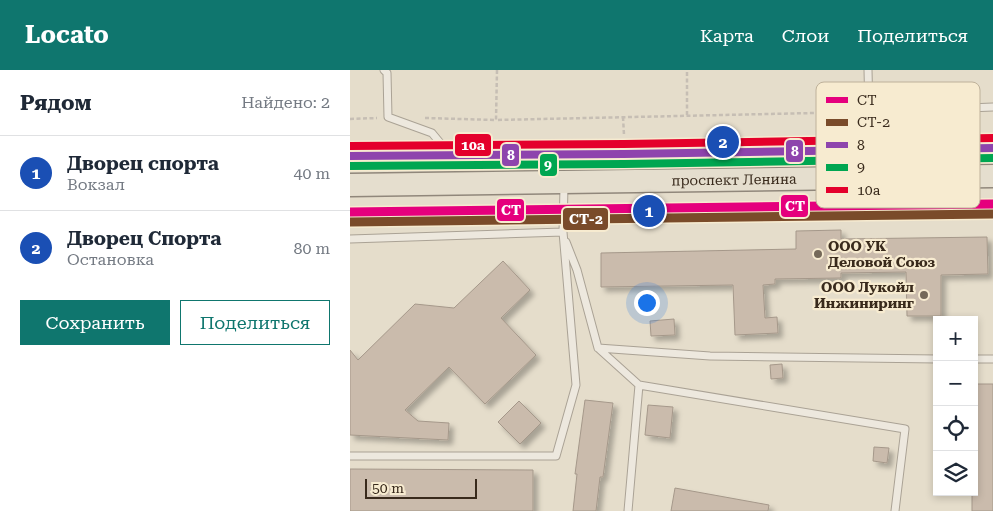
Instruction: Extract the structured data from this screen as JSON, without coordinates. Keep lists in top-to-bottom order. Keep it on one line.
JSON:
{"streets":{"main road":["проспект Ленина"]},"places":["ООО УК Деловой Союз","ООО Лукойл Инжиниринг"],"lines":["transit line 10а","transit line 8","transit line 9","transit line СТ","transit line СТ-2"],"legend":["СТ","СТ-2","8","9","10а"],"scale_bar":"50 m","page":{"header":"Locato","nav":["Карта","Слои","Поделиться"],"heading":["Рядом","Найдено: 2"],"pins":["2","1"],"list":[{"mark":"1","name":"Дворец спорта","note":"Вокзал","value":"40 m"},{"mark":"2","name":"Дворец Спорта","note":"Остановка","value":"80 m"}],"buttons":["Сохранить","Поделиться"],"map_buttons":["+","−"],"scale":"50 m"}}
